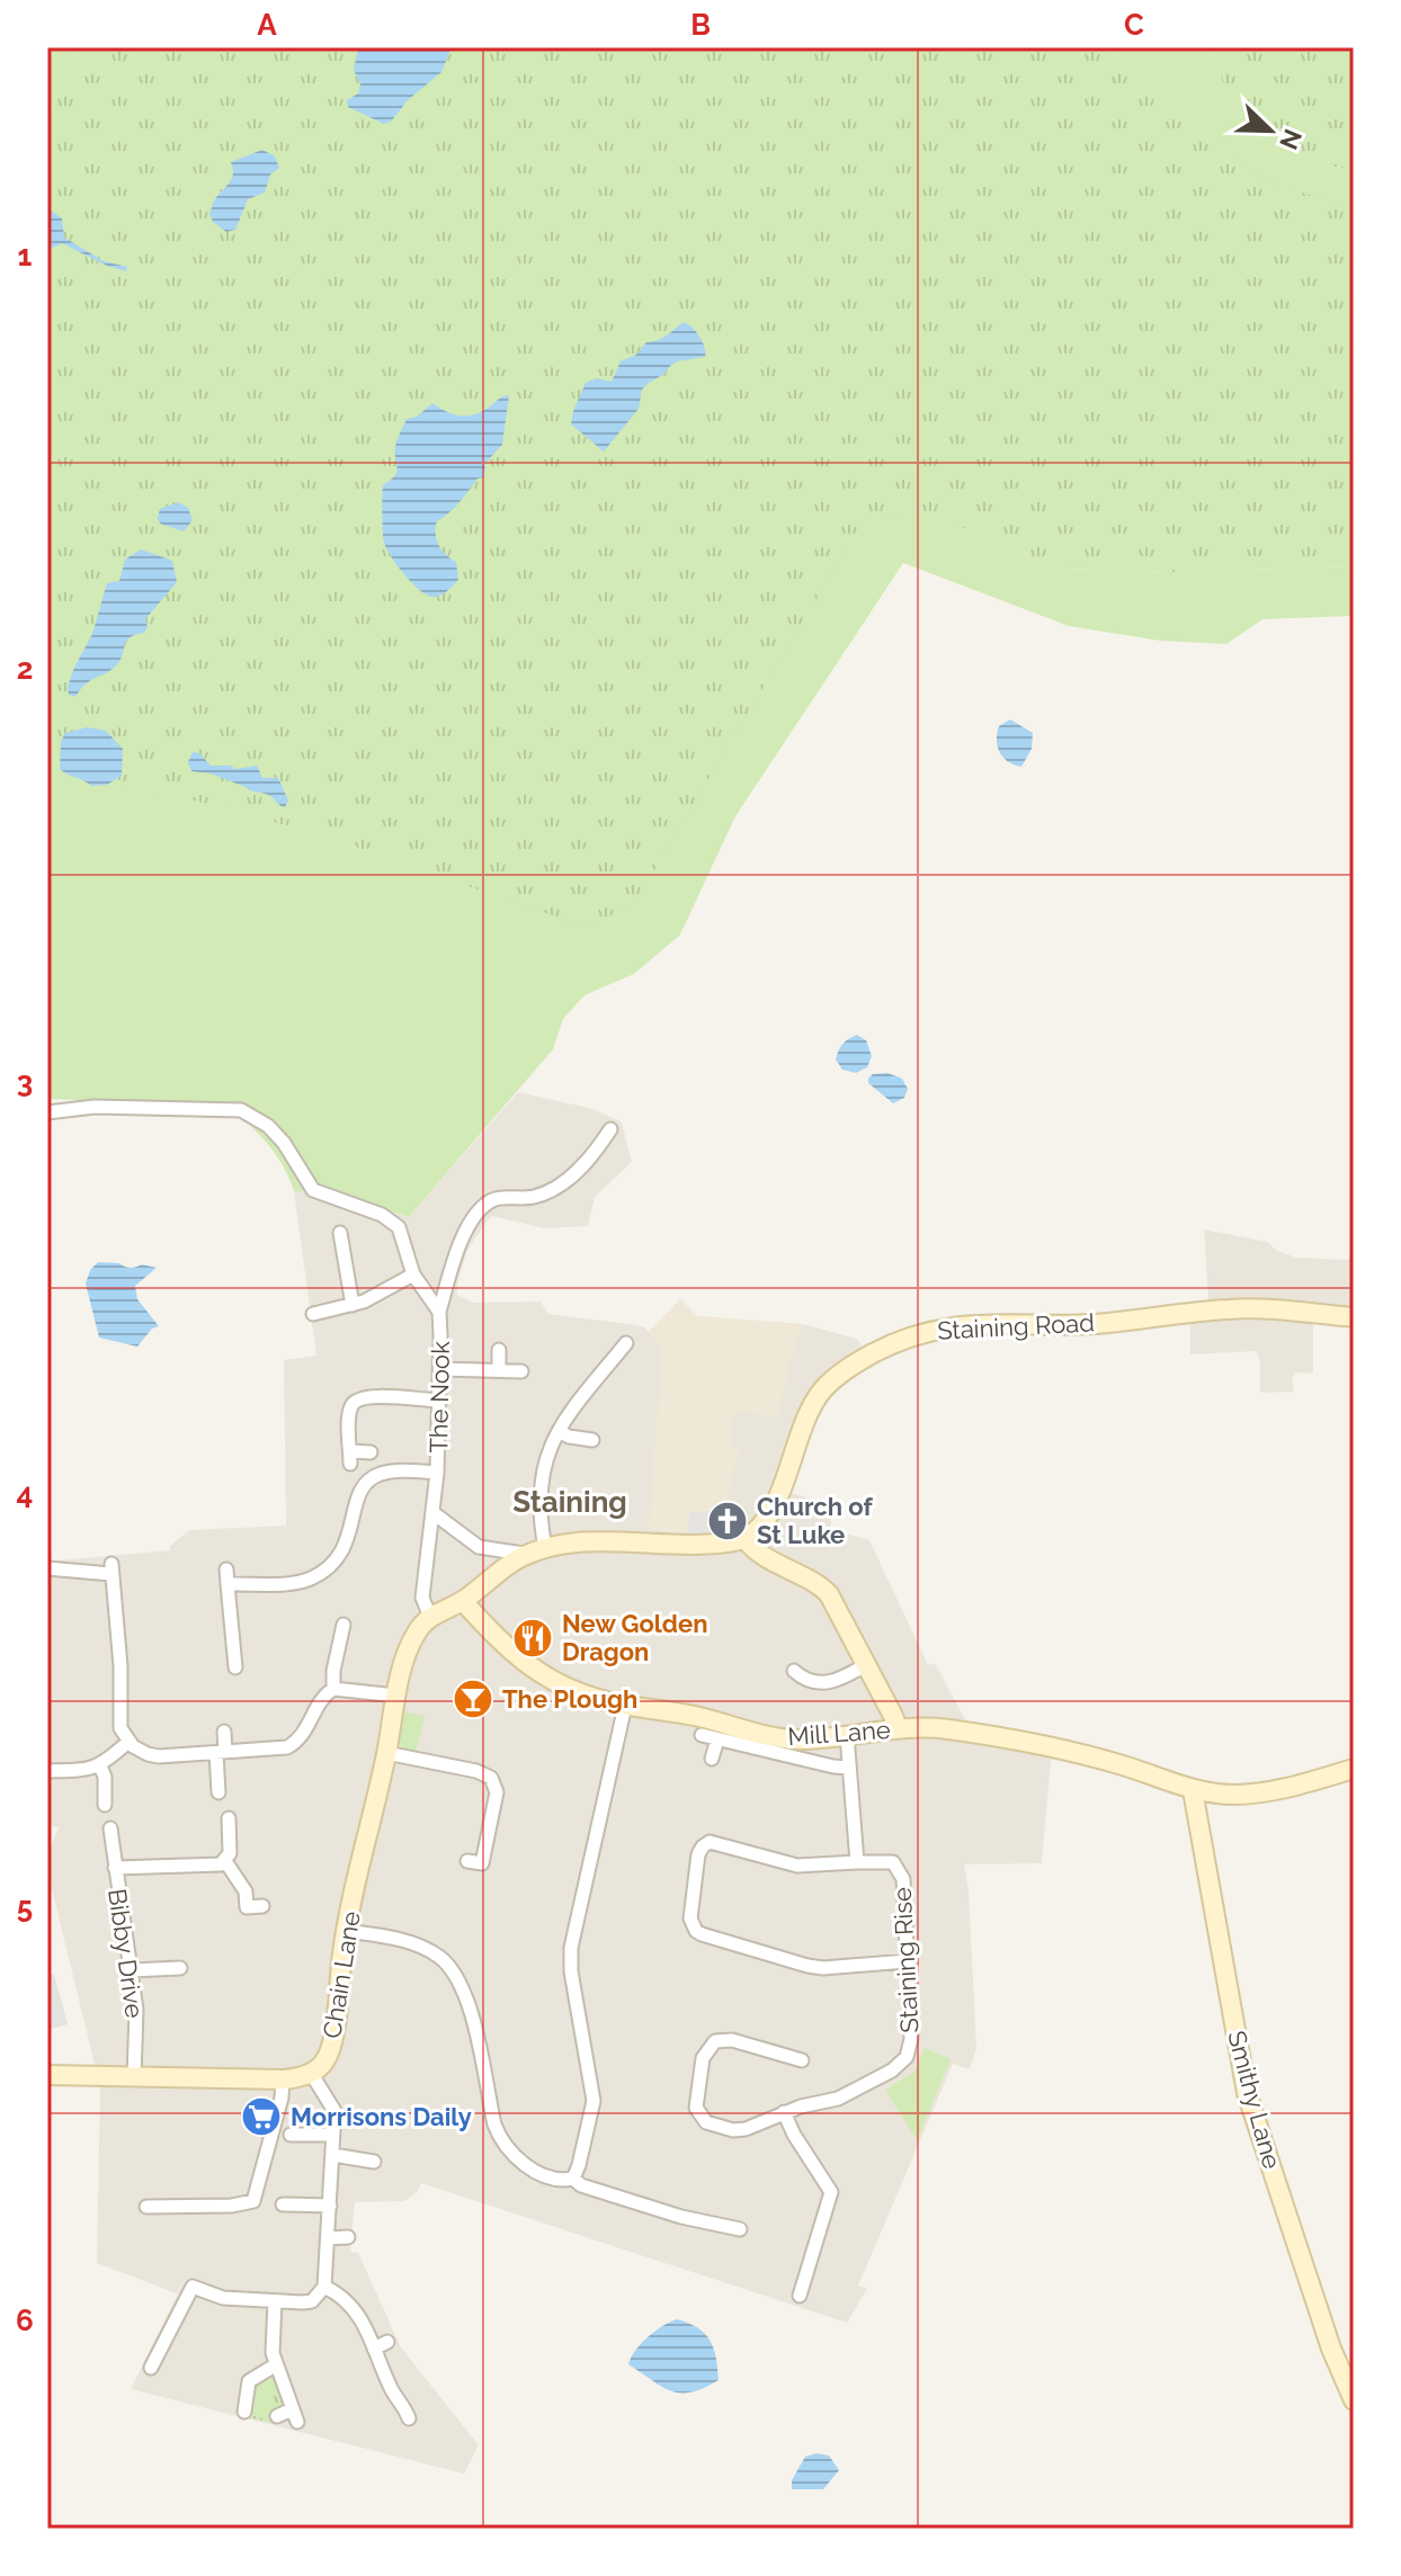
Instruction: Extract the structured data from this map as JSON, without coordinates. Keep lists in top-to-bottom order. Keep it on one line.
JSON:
{"streets":{"street":["Staining Road","The Nook","Mill Lane","Bibby Drive","Staining Rise","Chain Lane","Smithy Lane"]},"crossings":[["The Nook","Chain Lane"],["Mill Lane","Smithy Lane"]],"districts":["Staining"],"places":{"church":["Church of St Luke"],"restaurant":["New Golden Dragon"],"bar":["The Plough"],"supermarket":["Morrisons Daily"]},"north":"bottom right","grid":{"columns":["A","B","C"],"rows":["1","2","3","4","5","6"]}}
